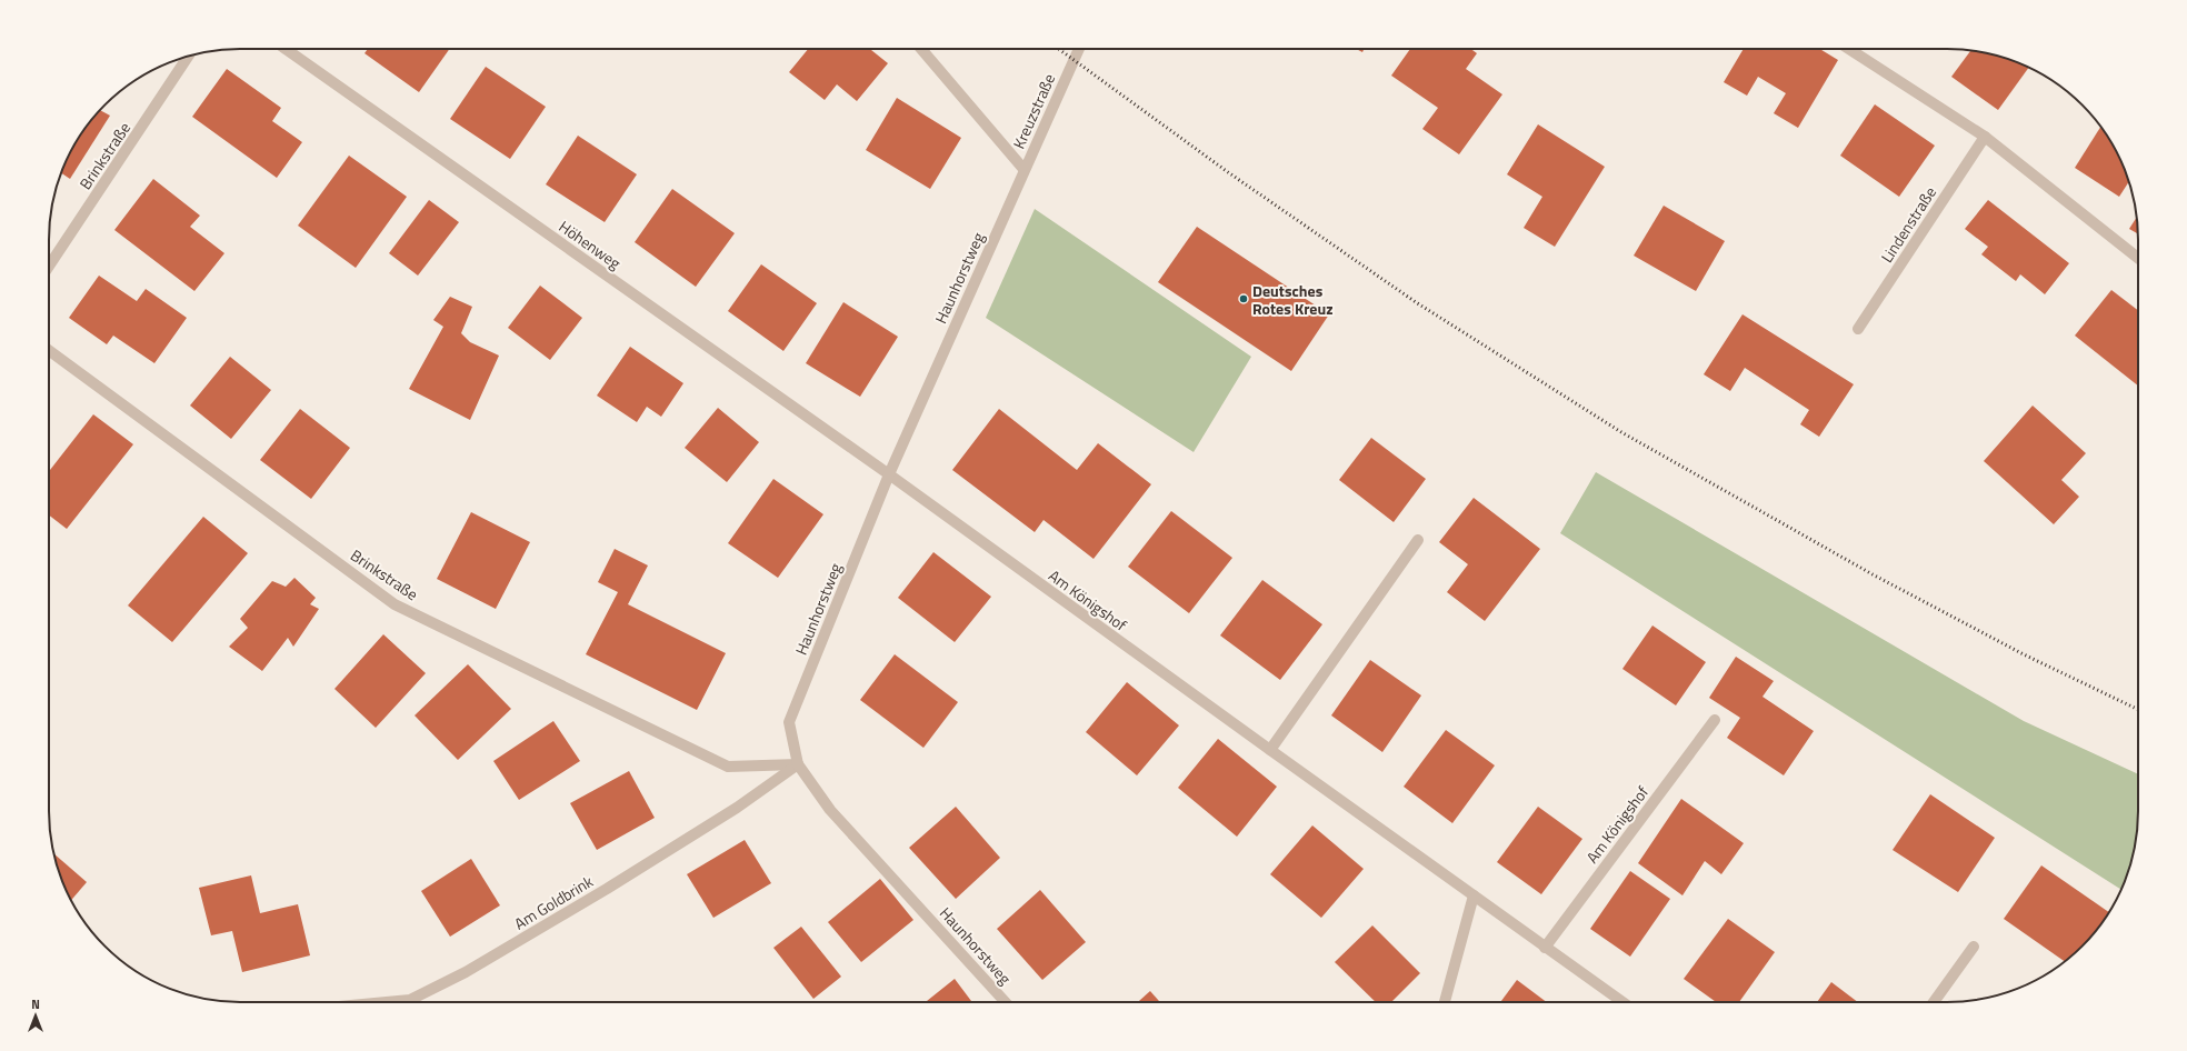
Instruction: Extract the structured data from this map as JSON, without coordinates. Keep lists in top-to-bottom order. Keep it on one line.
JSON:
{"streets":{"street":["Kreuzstraße","Brinkstraße","Lindenstraße","Höhenweg","Haunhorstweg","Am Königshof","Am Goldbrink"]},"crossings":[["Kreuzstraße","Haunhorstweg"],["Brinkstraße","Haunhorstweg"],["Brinkstraße","Am Goldbrink"],["Höhenweg","Haunhorstweg"],["Höhenweg","Am Königshof"],["Haunhorstweg","Am Königshof"],["Haunhorstweg","Am Goldbrink"]],"places":["Deutsches Rotes Kreuz"],"north":"top"}
